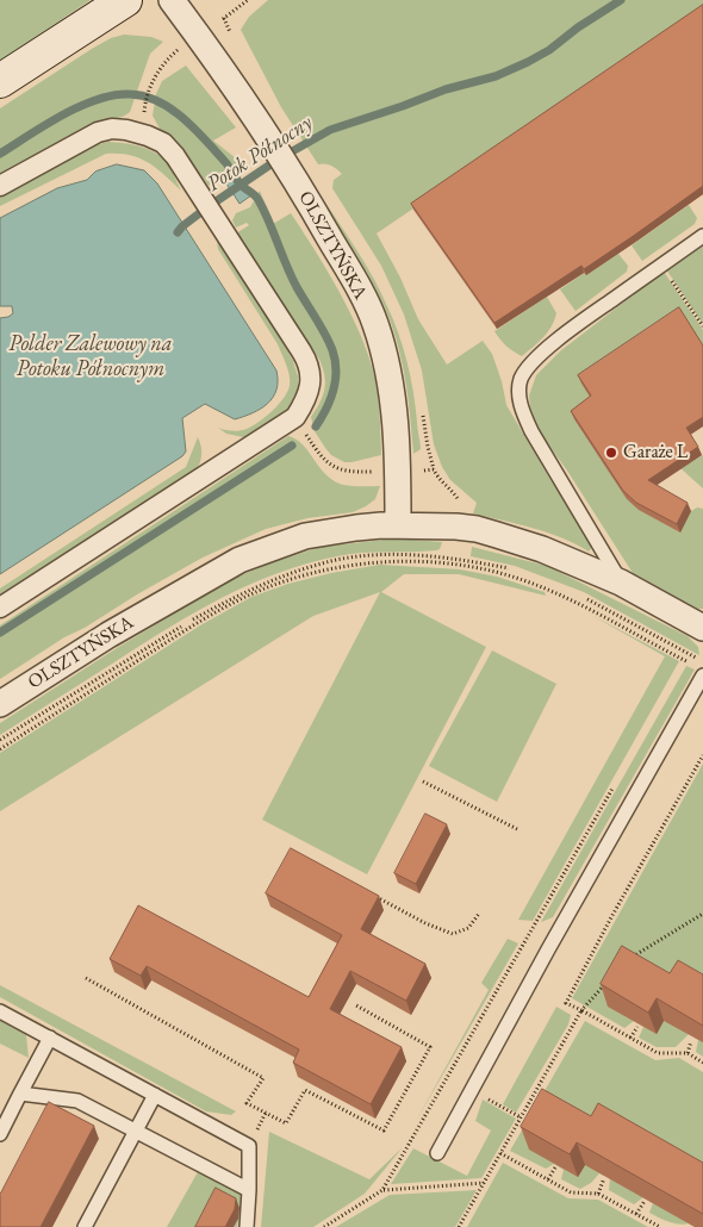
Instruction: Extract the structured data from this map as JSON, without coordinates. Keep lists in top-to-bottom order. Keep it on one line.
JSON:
{"streets":{"street":["OLSZTYŃSKA"]},"water":["Potok Północny","Polder Zalewowy na Potoku Północnym"],"places":["Garaże L"]}
